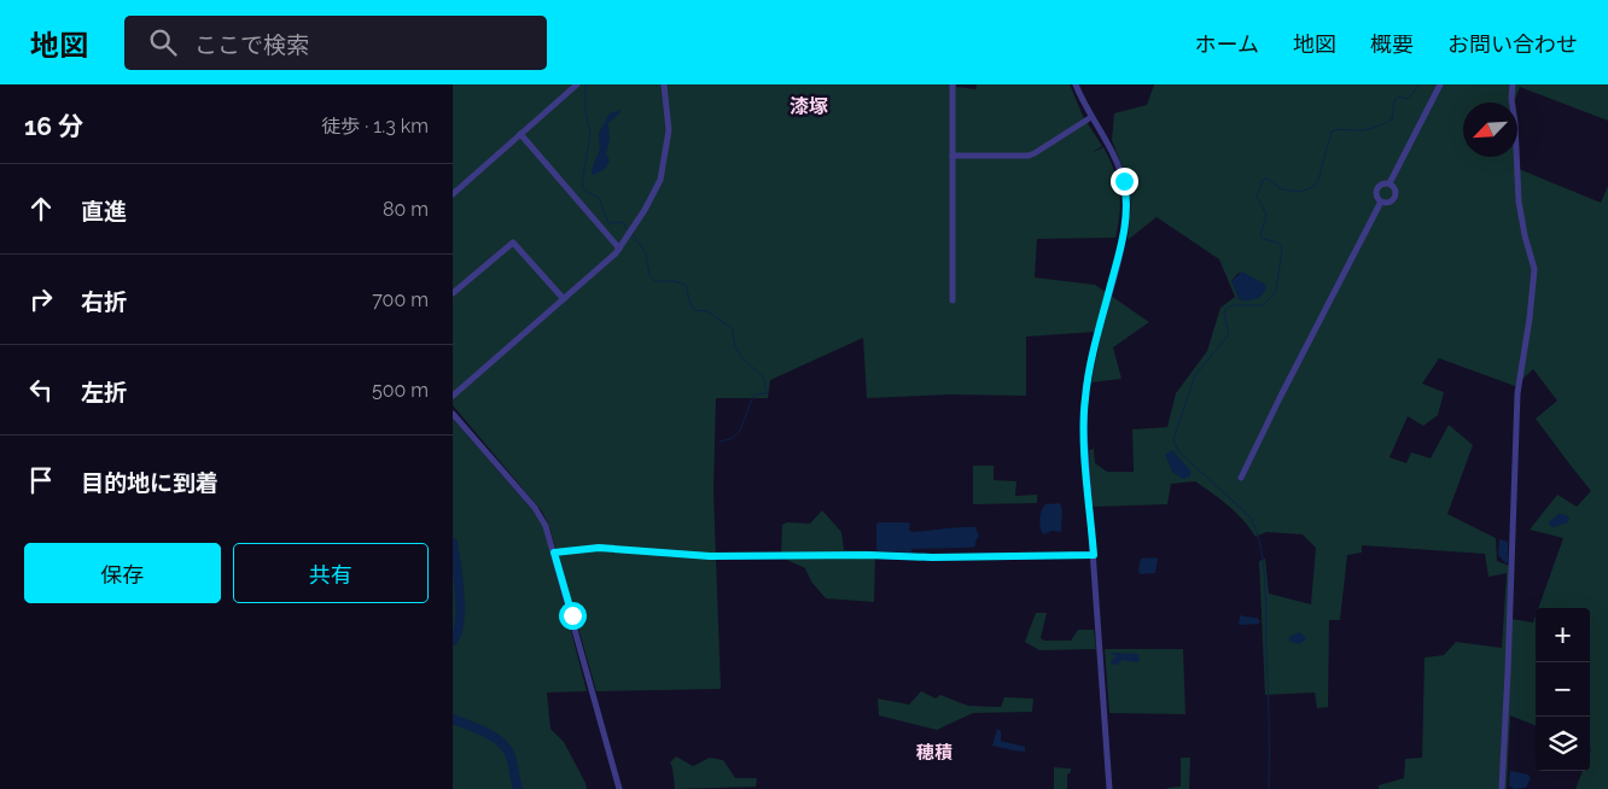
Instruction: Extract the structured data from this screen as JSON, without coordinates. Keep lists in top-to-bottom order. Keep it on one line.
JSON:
{"districts":["漆塚","穂積"],"north":"bottom left","page":{"header":"地図","search":"ここで検索","nav":["ホーム","地図","概要","お問い合わせ"],"heading":["16 分","徒歩 · 1.3 km"],"list":[["直進","80 m"],["右折","700 m"],["左折","500 m"],"目的地に到着"],"buttons":["保存","共有"],"map_buttons":["+","−"]}}
